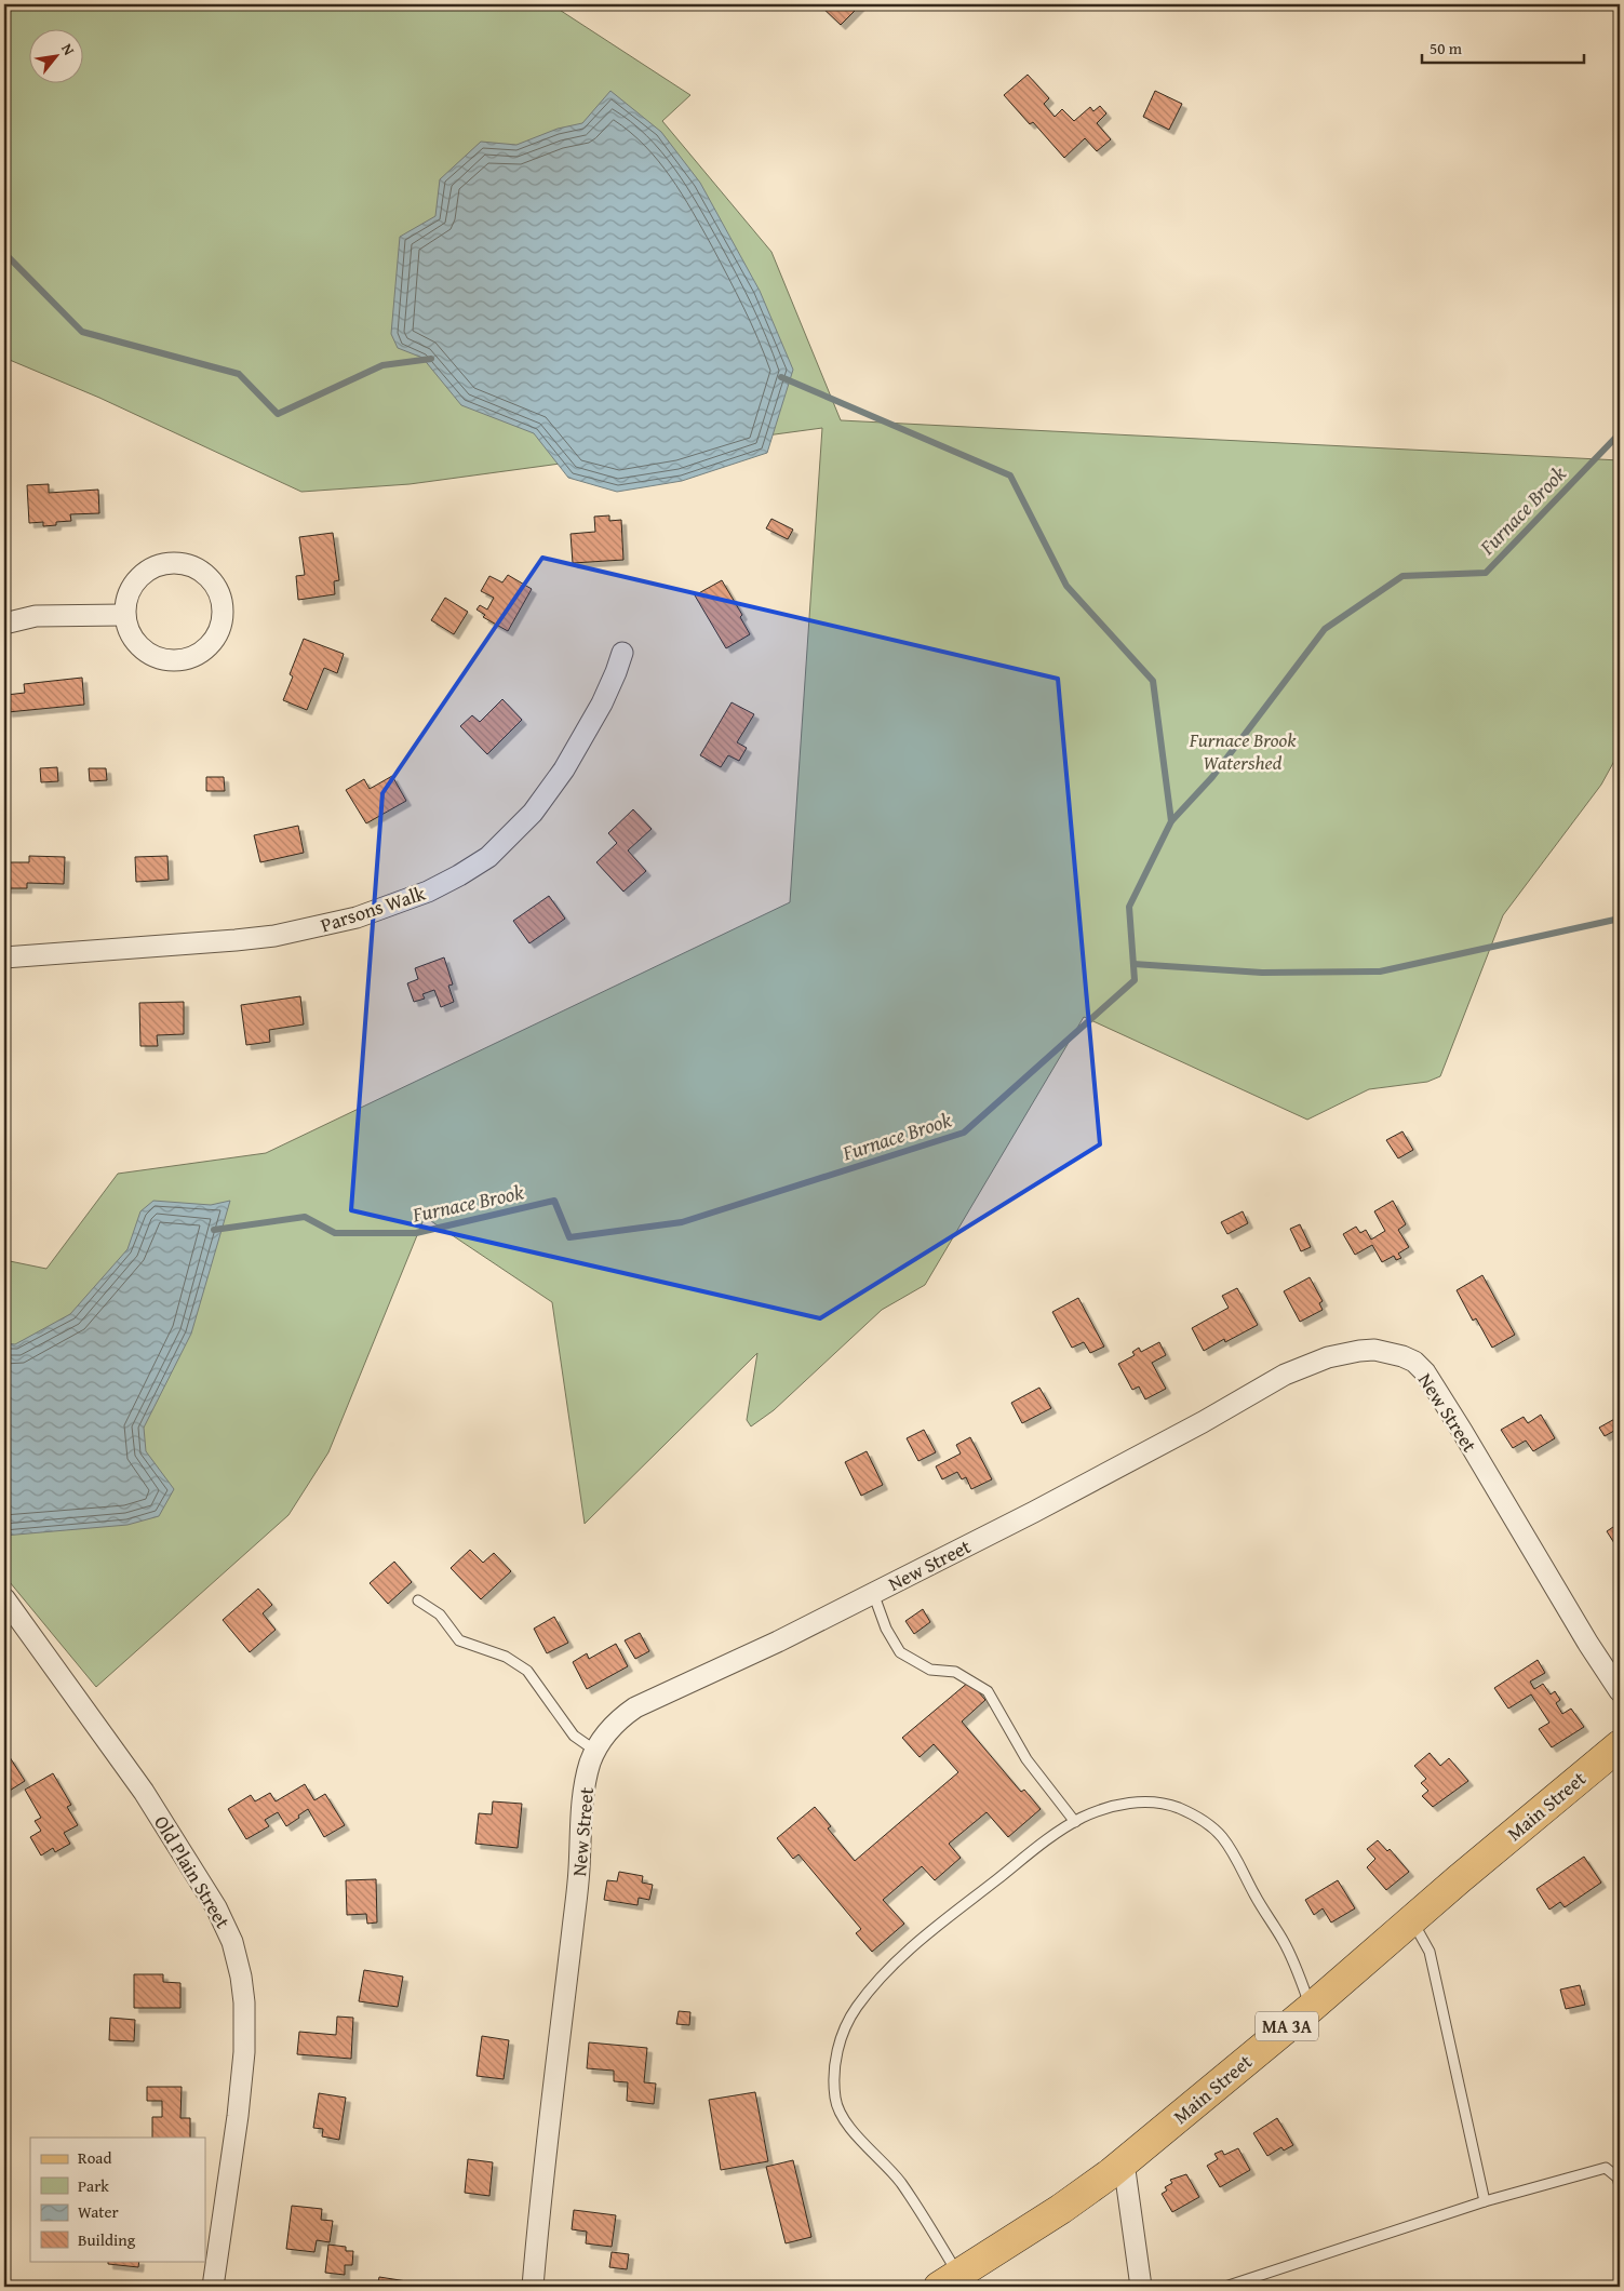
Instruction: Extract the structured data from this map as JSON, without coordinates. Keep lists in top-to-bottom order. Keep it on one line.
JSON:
{"streets":{"main road":["Main Street","MA 3A"],"street":["Parsons Walk","New Street","Old Plain Street"]},"water":["Furnace Brook"],"parks":["Furnace Brook Watershed"],"legend":["Road","Park","Water","Building"],"scale_bar":"50 m","north":"top right"}
